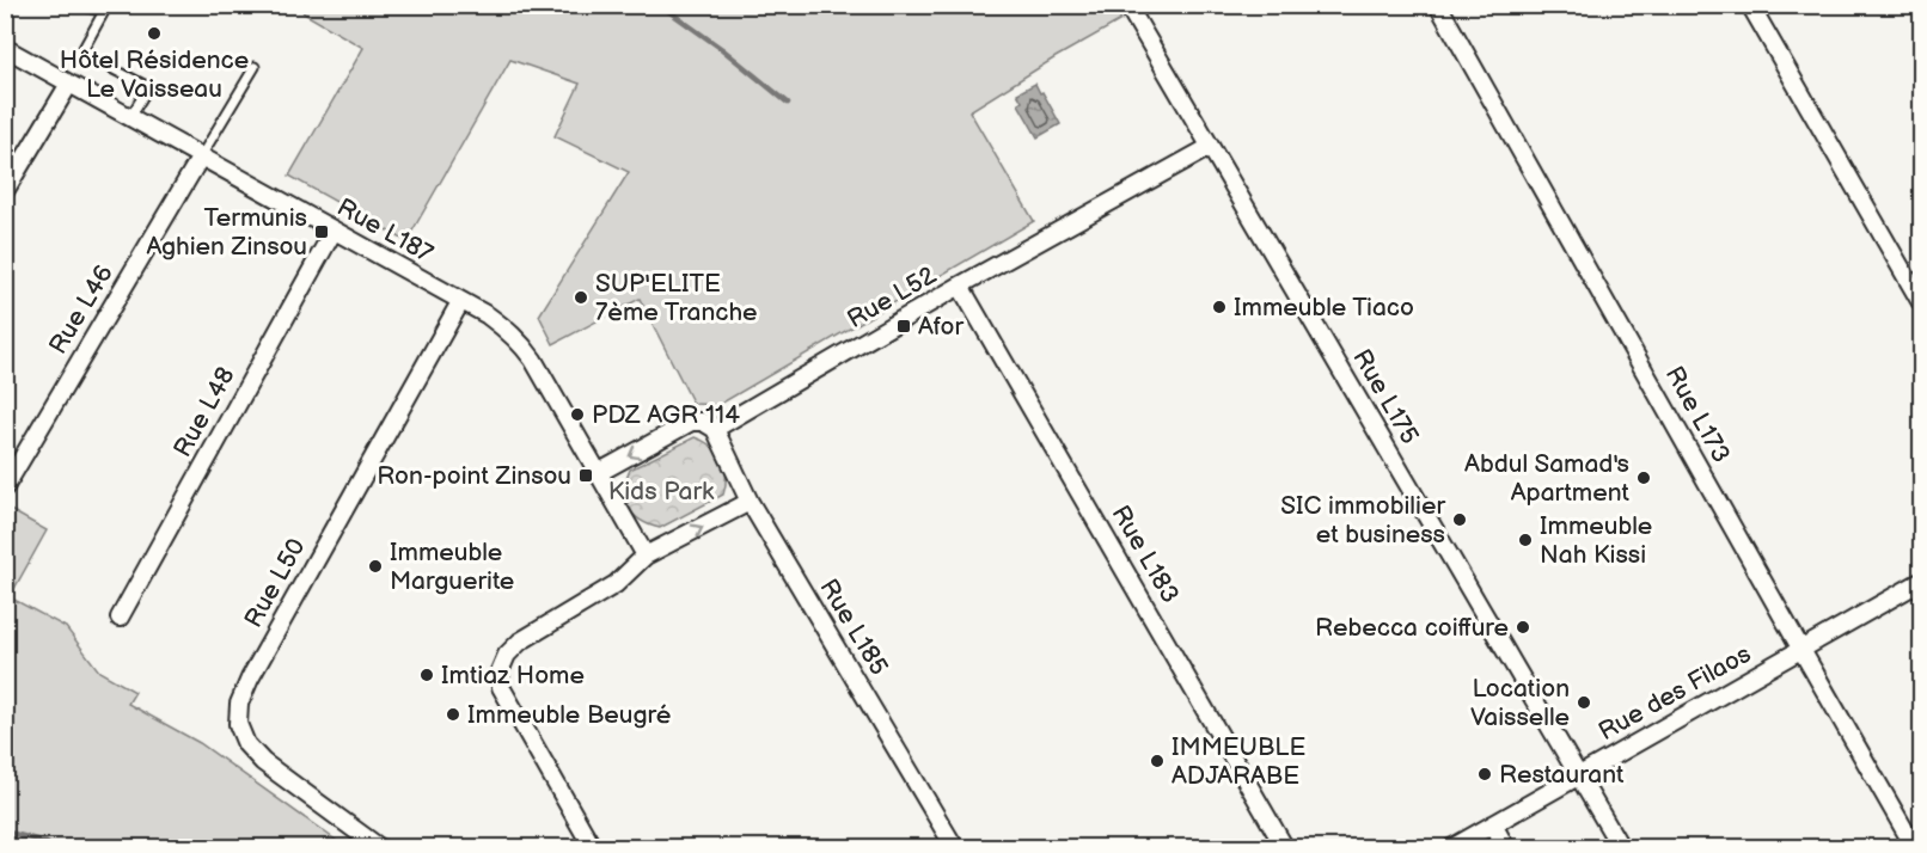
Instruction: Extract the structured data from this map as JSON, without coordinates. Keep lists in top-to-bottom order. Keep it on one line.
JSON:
{"streets":{"street":["Rue L187","Rue L52","Rue L46","Rue L175","Rue L48","Rue L173","Rue L183","Rue L50","Rue L185","Rue des Filaos"]},"crossings":[["Rue L187","Rue L46"],["Rue L187","Rue L48"],["Rue L187","Rue L50"],["Rue L52","Rue L175"],["Rue L52","Rue L183"],["Rue L52","Rue L185"],["Rue L175","Rue des Filaos"],["Rue L173","Rue des Filaos"]],"parks":["Kids Park"],"places":{"other":["Hôtel Résidence Le Vaisseau","SUP'ELITE 7ème Tranche","Immeuble Tiaco","PDZ AGR 114","Abdul Samad's Apartment","SIC immobilier et business","Immeuble Nah Kissi","Immeuble Marguerite","Rebecca coiffure","Imtiaz Home","Location Vaisselle","Immeuble Beugré","IMMEUBLE ADJARABE","Restaurant"],"transit":["Termunis Aghien Zinsou","Afor","Ron-point Zinsou"]}}
